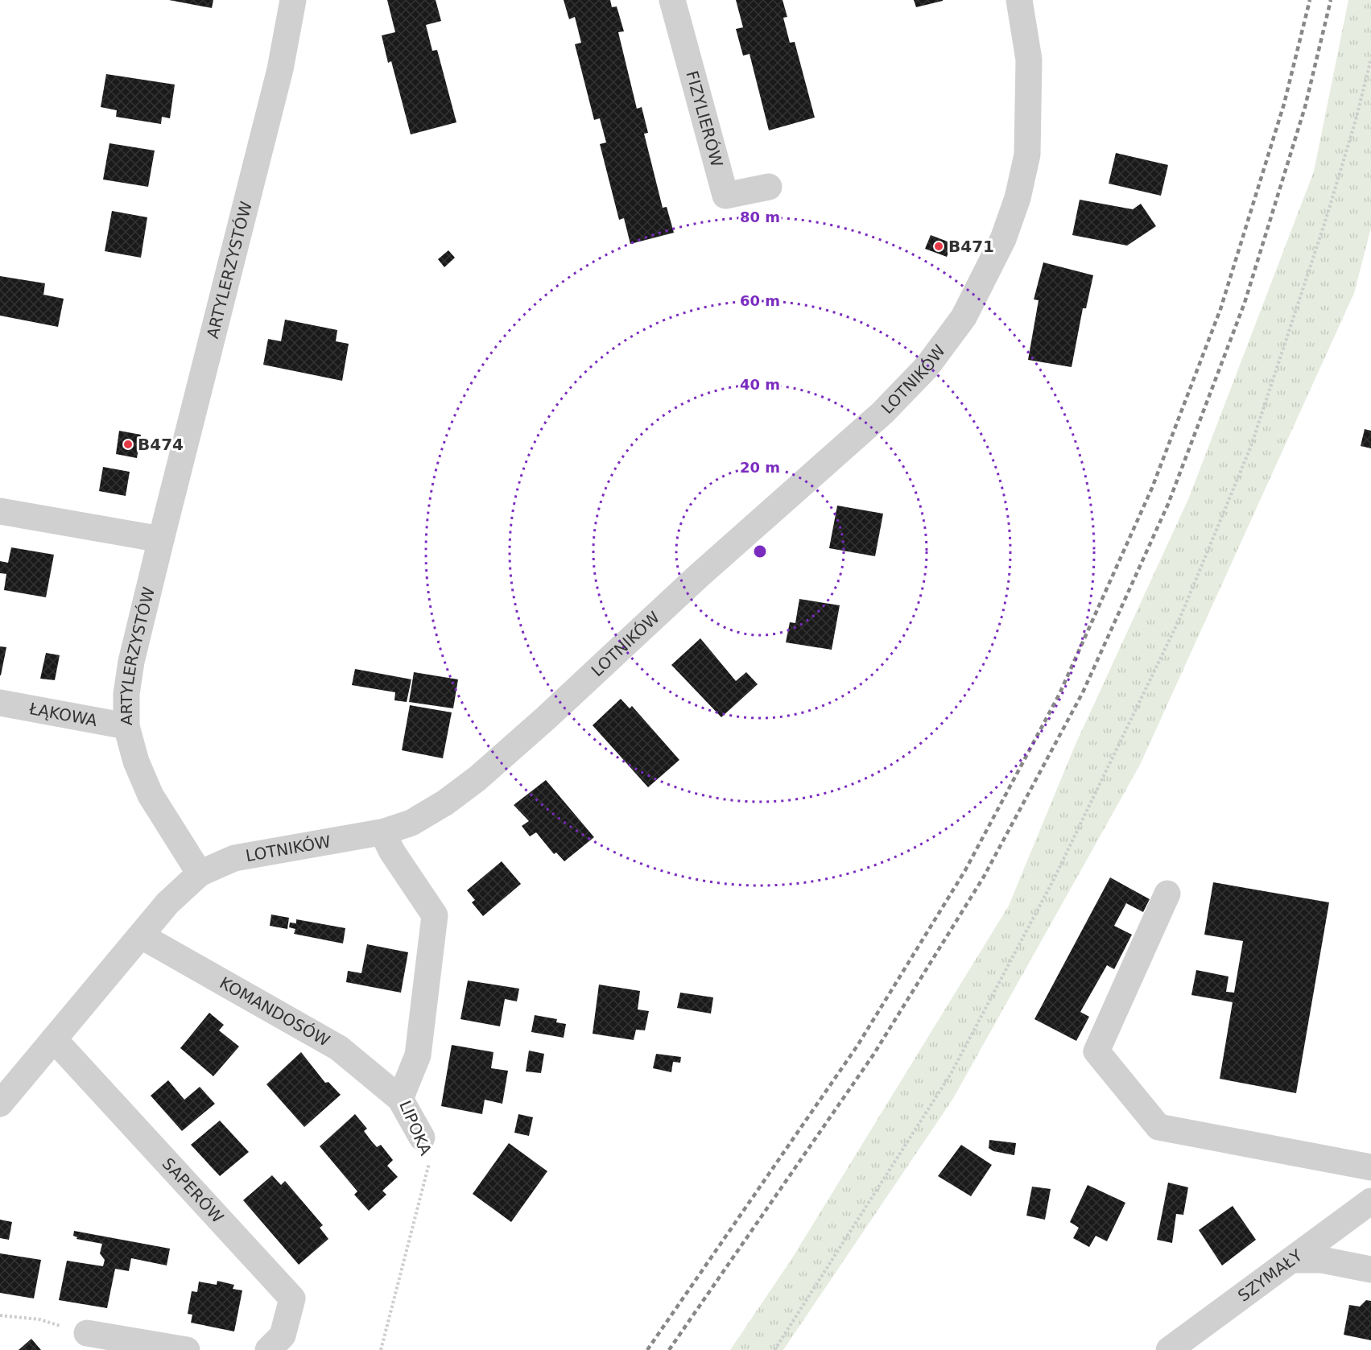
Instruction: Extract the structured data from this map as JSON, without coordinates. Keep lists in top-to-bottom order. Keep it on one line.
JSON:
{"streets":{"street":["FIZYLIERÓW","ARTYLERZYSTÓW","LOTNIKÓW","ŁĄKOWA","KOMANDOSÓW","LIPOKA","SAPERÓW","SZYMAŁY"]},"crossings":[["ARTYLERZYSTÓW","LOTNIKÓW"],["ARTYLERZYSTÓW","ŁĄKOWA"],["LOTNIKÓW","KOMANDOSÓW"],["LOTNIKÓW","LIPOKA"],["LOTNIKÓW","SAPERÓW"],["KOMANDOSÓW","LIPOKA"]],"places":["B471","B474"],"rings":["80 m","60 m","40 m","20 m"]}
